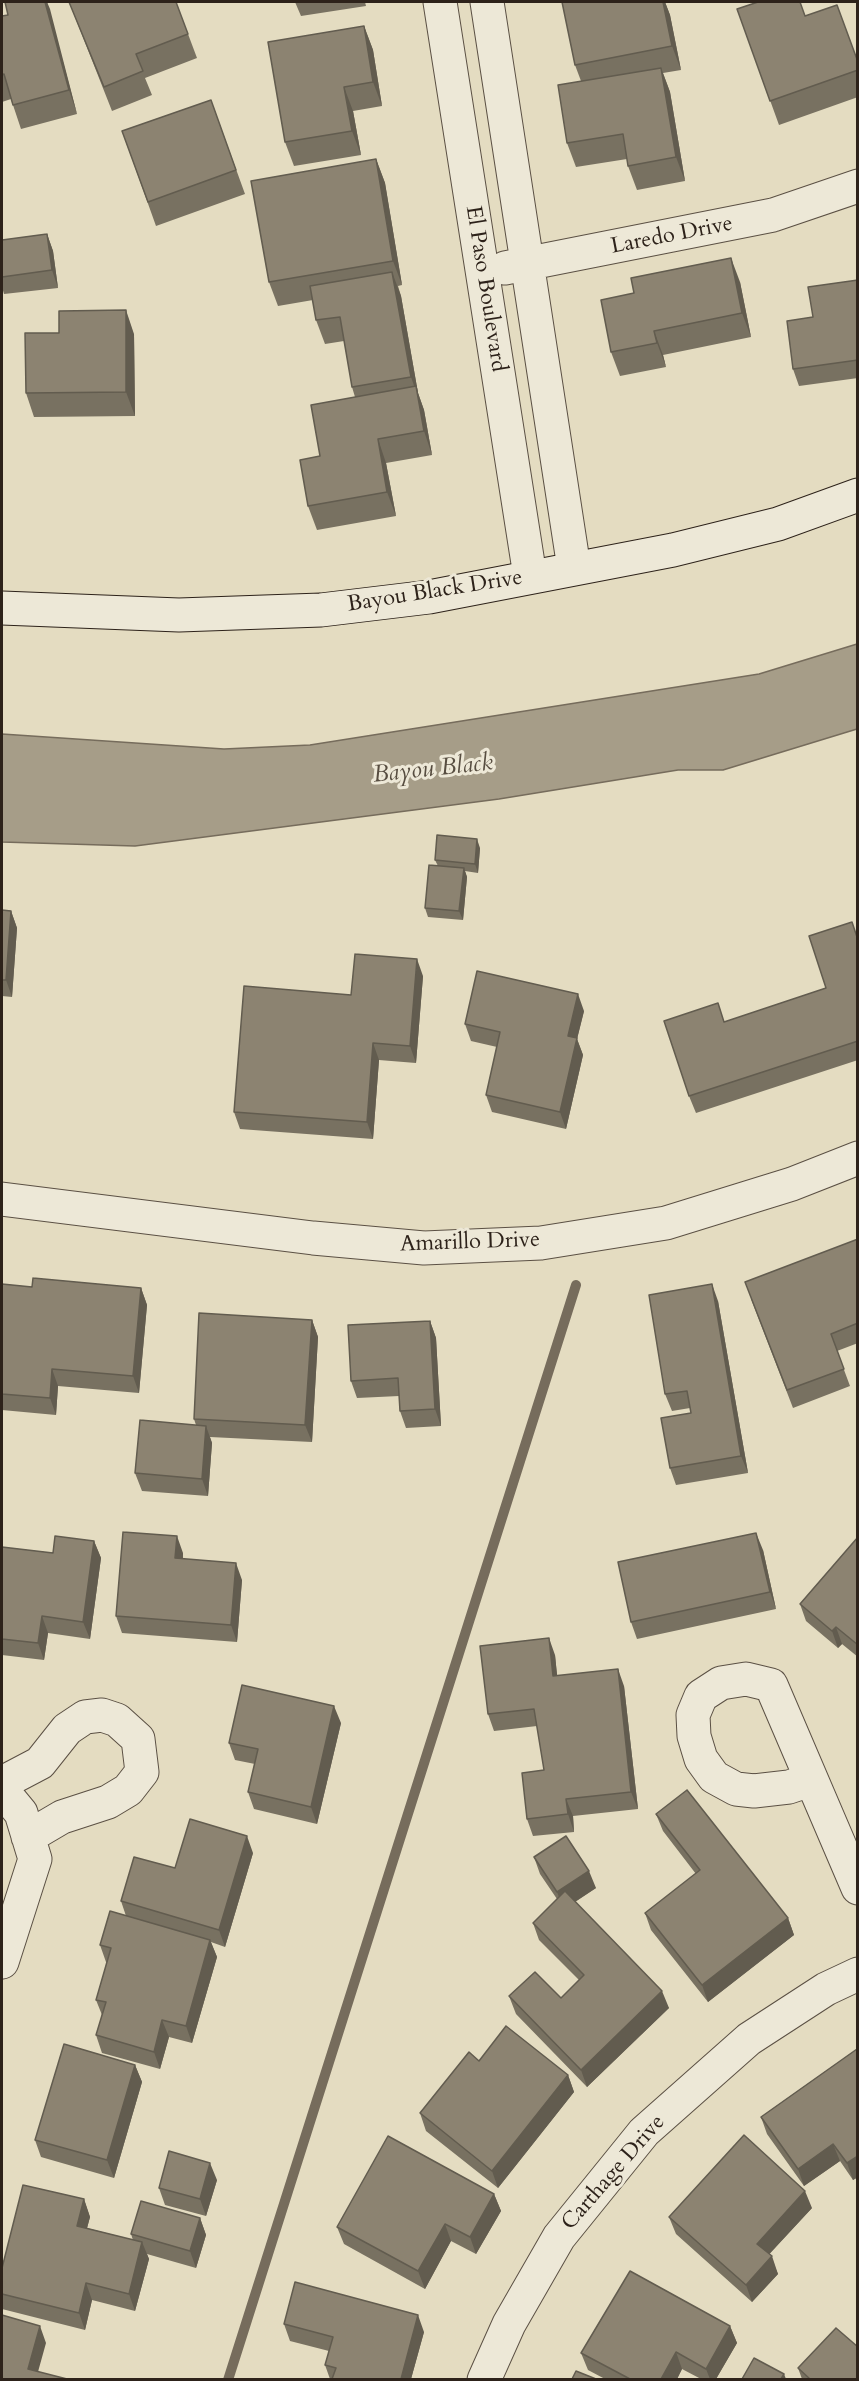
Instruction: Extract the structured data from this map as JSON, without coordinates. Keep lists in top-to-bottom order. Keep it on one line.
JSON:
{"streets":{"street":["Laredo Drive","El Paso Boulevard","Bayou Black Drive","Amarillo Drive","Carthage Drive"]},"crossings":[["Laredo Drive","El Paso Boulevard"],["El Paso Boulevard","Bayou Black Drive"]],"water":["Bayou Black"]}
